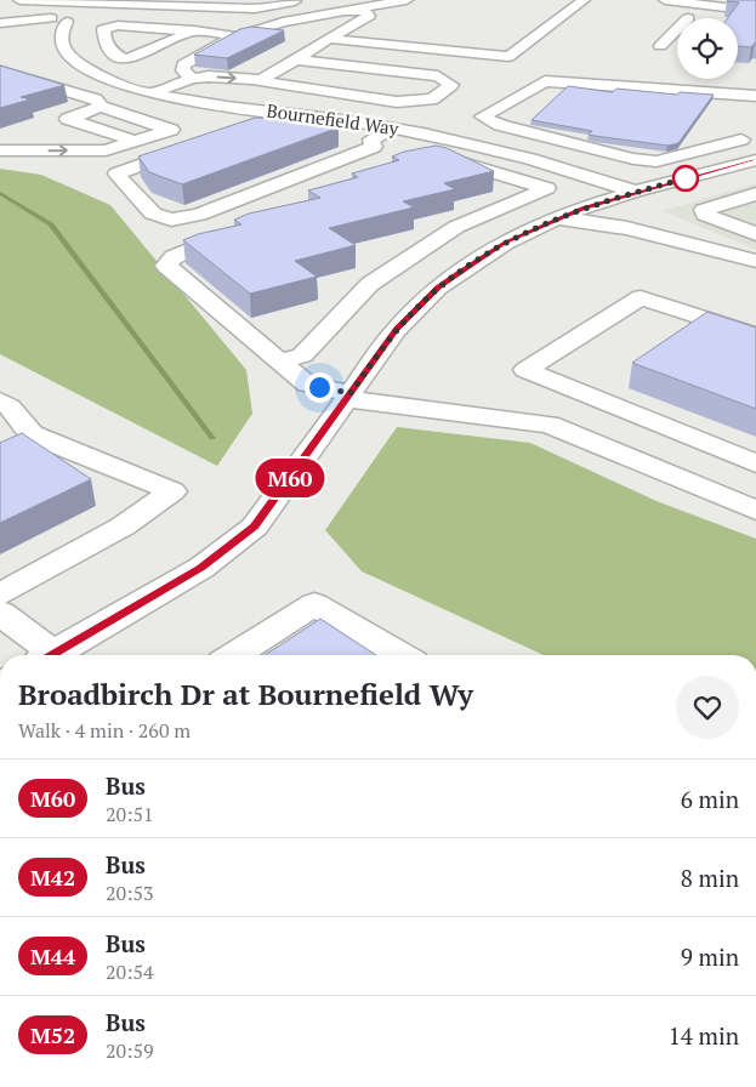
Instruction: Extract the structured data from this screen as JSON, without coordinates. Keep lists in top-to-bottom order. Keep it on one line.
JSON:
{"streets":{"street":["Bournefield Way"]},"lines":["bus line M60"],"page":{"on_map":"M60","heading":["Broadbirch Dr at Bournefield Wy","Walk · 4 min · 260 m"],"list":[{"mark":"M60","name":"Bus","note":"20:51","value":"6 min"},{"mark":"M42","name":"Bus","note":"20:53","value":"8 min"},{"mark":"M44","name":"Bus","note":"20:54","value":"9 min"},{"mark":"M52","name":"Bus","note":"20:59","value":"14 min"}]}}
